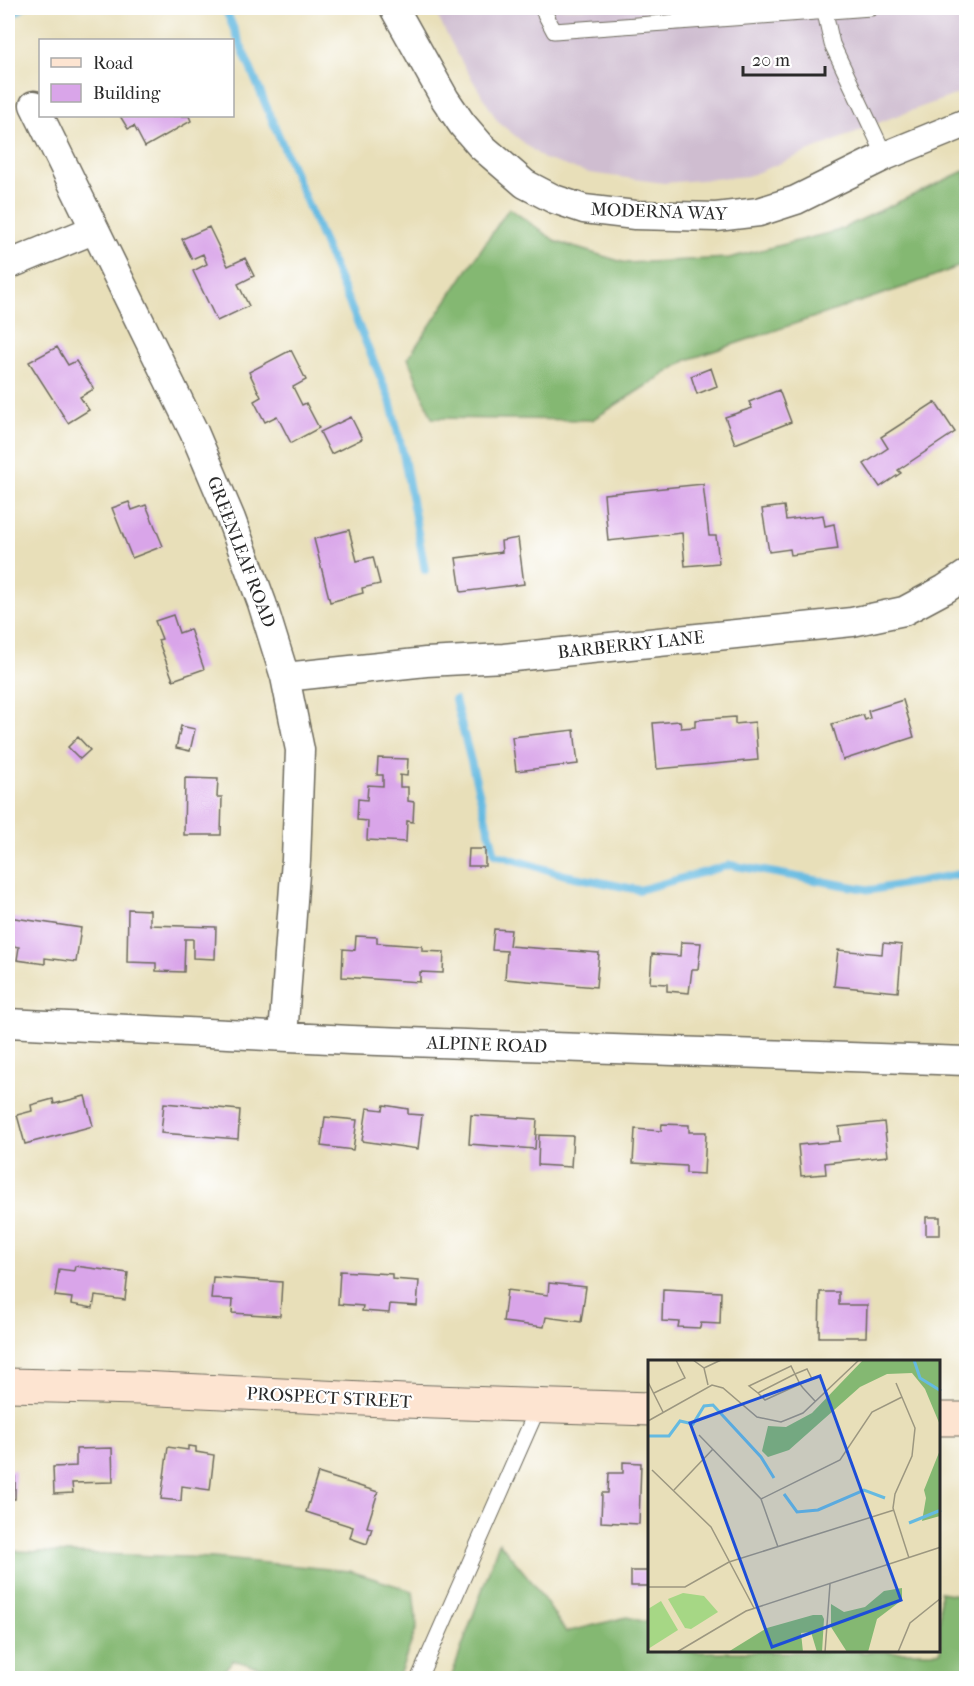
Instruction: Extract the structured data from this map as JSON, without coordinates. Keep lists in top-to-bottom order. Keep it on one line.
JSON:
{"streets":{"street":["MODERNA WAY","GREENLEAF ROAD","BARBERRY LANE","ALPINE ROAD","PROSPECT STREET"]},"crossings":[["GREENLEAF ROAD","BARBERRY LANE"],["GREENLEAF ROAD","ALPINE ROAD"]],"legend":["Road","Building"],"scale_bar":"20 m"}
